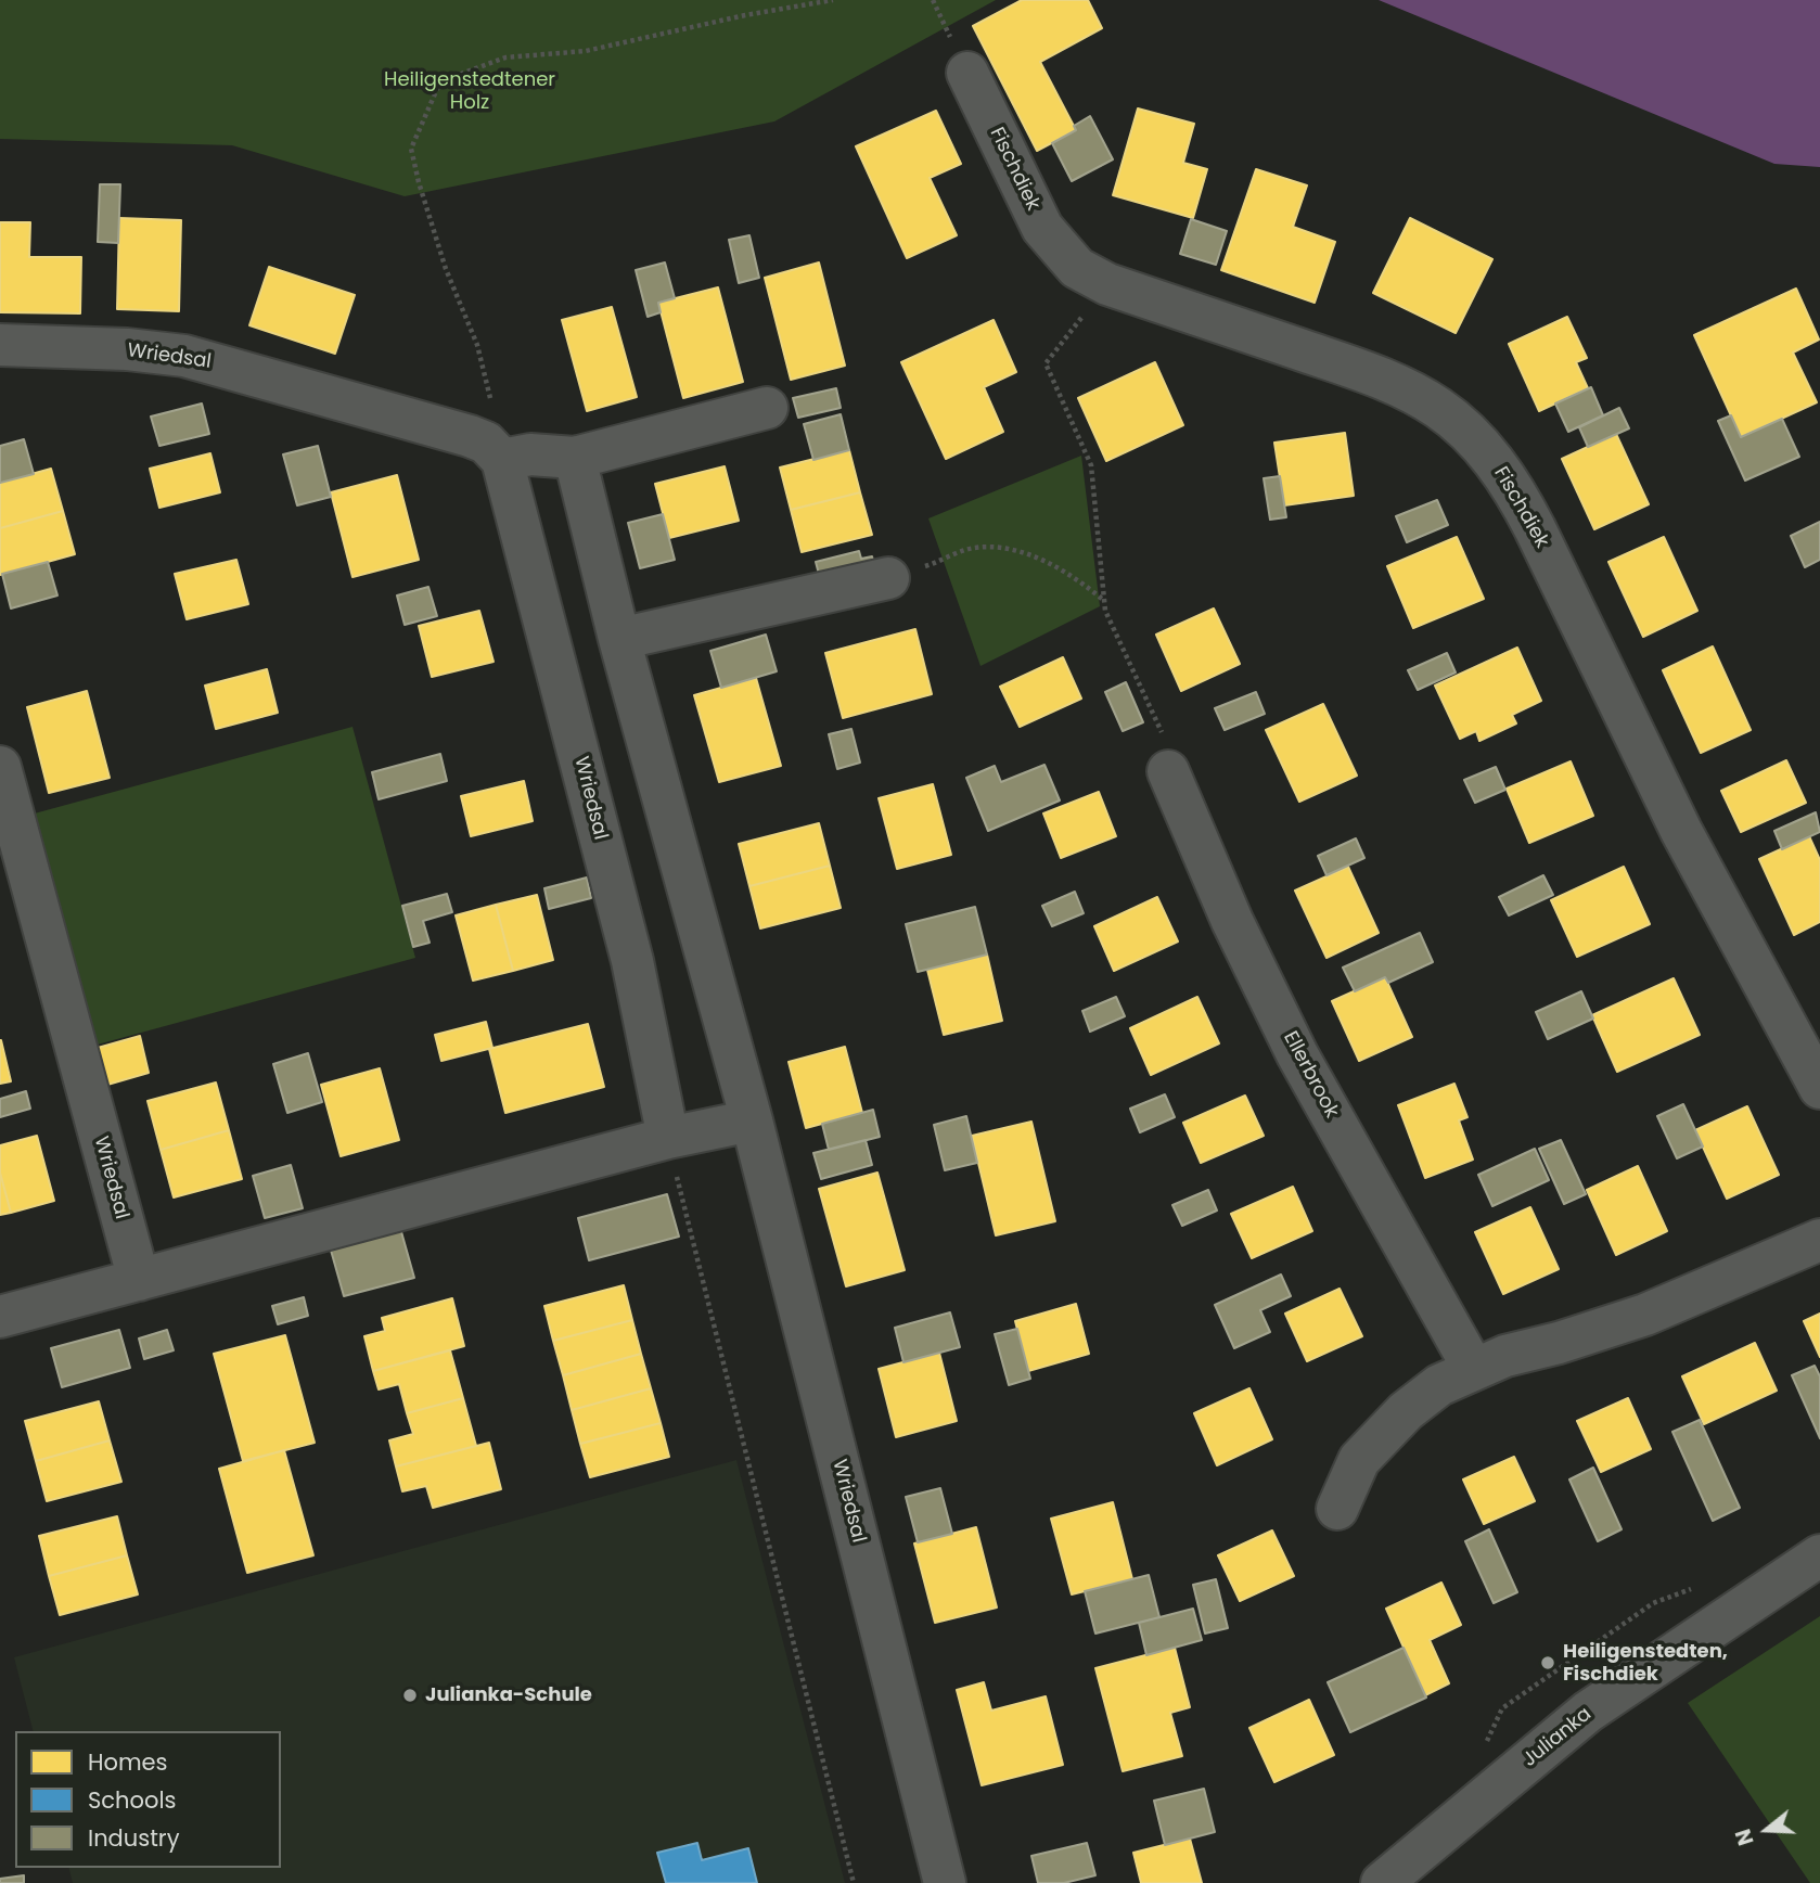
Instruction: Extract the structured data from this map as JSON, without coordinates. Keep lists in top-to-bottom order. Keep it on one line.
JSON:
{"streets":{"street":["Fischdiek","Wriedsal","Ellerbrook","Julianka"]},"parks":["Heiligenstedtener Holz"],"places":["Heiligenstedten, Fischdiek","Julianka-Schule"],"legend":["Homes","Schools","Industry"],"north":"left"}
